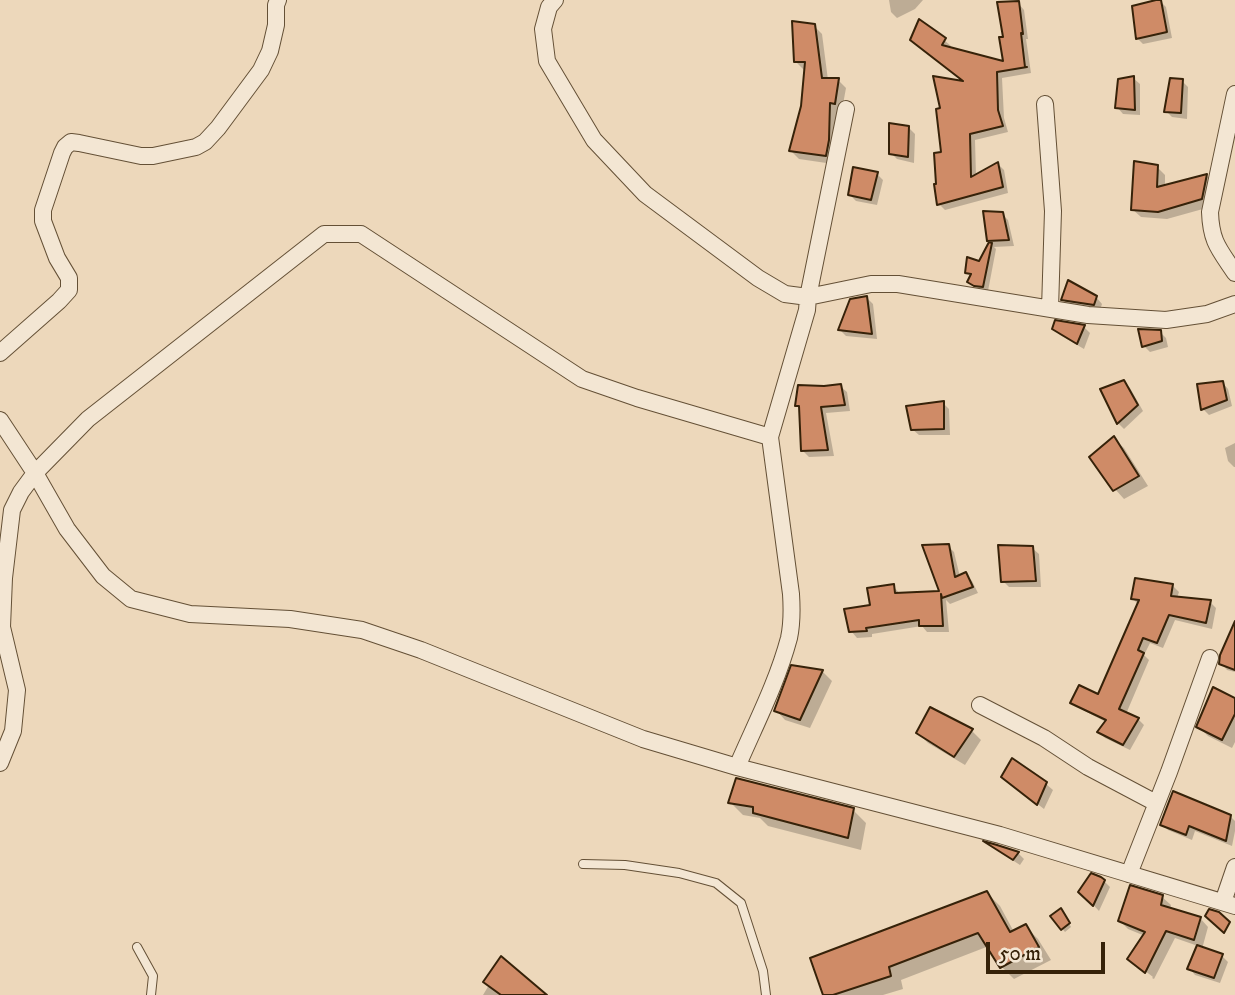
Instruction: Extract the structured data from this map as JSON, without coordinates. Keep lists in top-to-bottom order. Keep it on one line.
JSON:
{"scale_bar":"50 m"}
